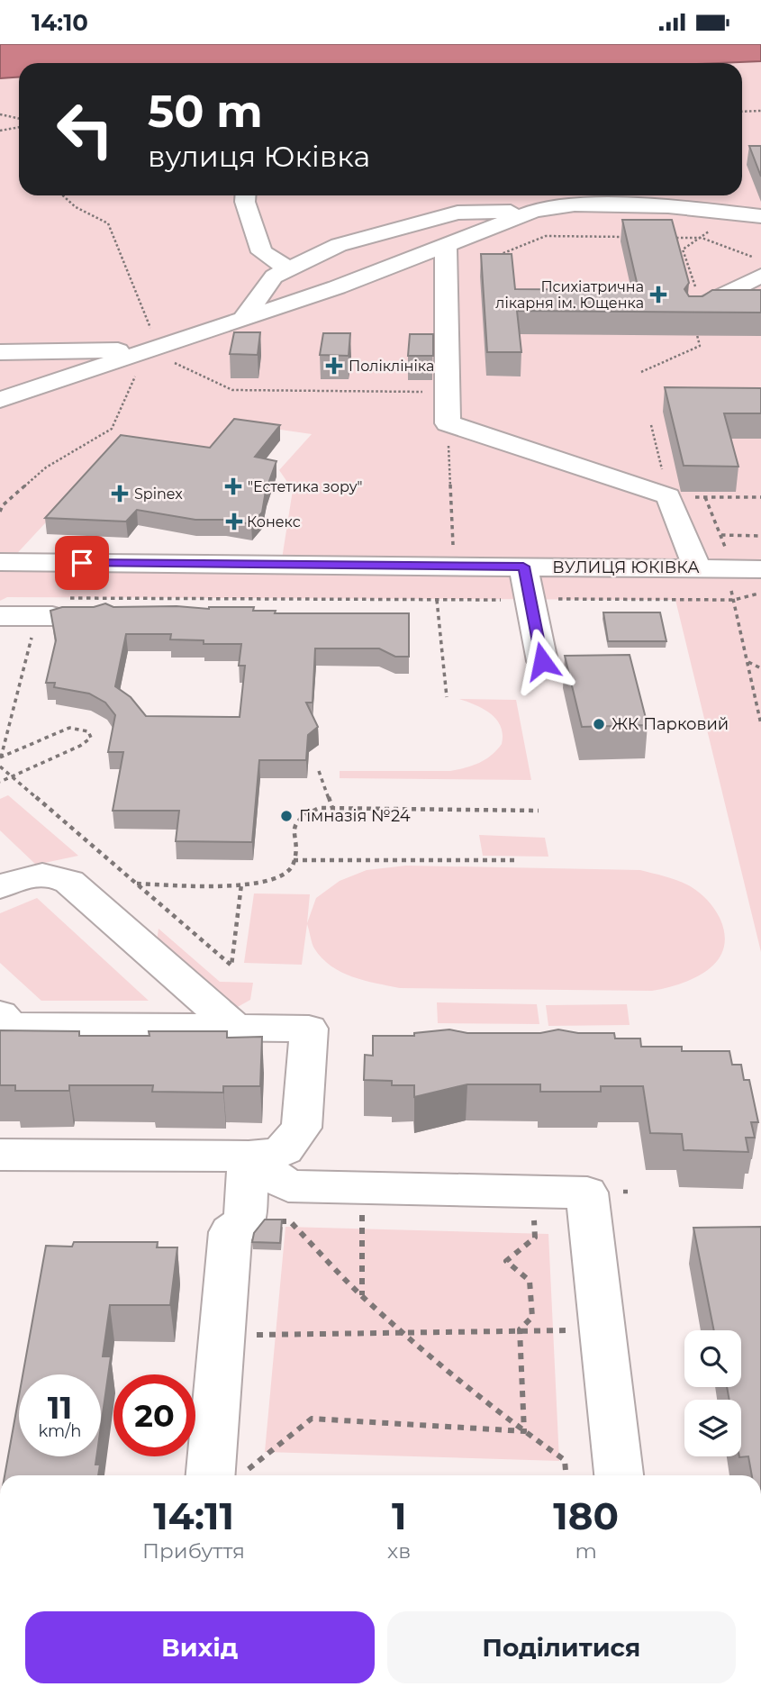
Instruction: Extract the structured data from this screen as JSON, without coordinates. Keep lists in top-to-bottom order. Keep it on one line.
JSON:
{"streets":{"street":["ВУЛИЦЯ ЮКІВКА"]},"places":{"health":["Психіатрична лікарня ім. Ющенка","Поліклініка","\"Естетика зору\"","Spinex","Конекс"],"other":["ЖК Парковий","Гімназія №24"]},"page":{"status":"14:10","turn":["50 m","вулиця Юківка"],"speed":"11 km/h","limit":"20","eta":["14:11","Прибуття","1","хв","180","m"],"buttons":["Вихід","Поділитися"]}}
